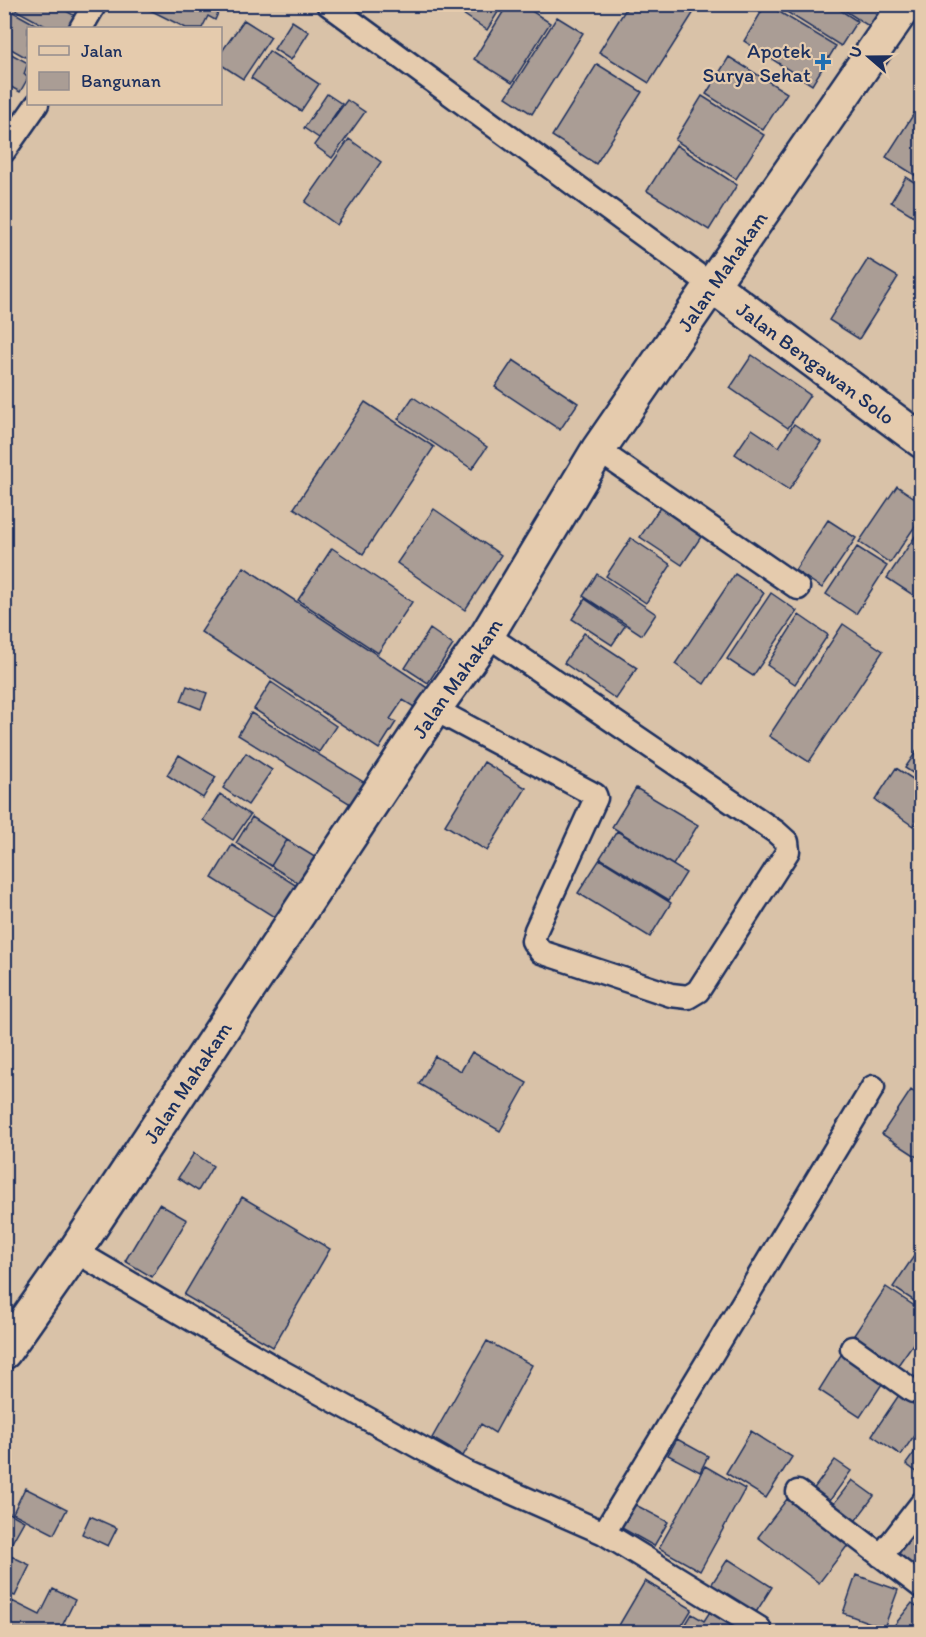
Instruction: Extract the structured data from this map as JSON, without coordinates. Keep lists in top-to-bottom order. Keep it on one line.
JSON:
{"streets":{"main road":["Jalan Mahakam","Jalan Bengawan Solo"]},"crossings":[["Jalan Mahakam","Jalan Bengawan Solo"]],"places":{"health":["Apotek Surya Sehat"]},"legend":["Jalan","Bangunan"],"north":"left"}
